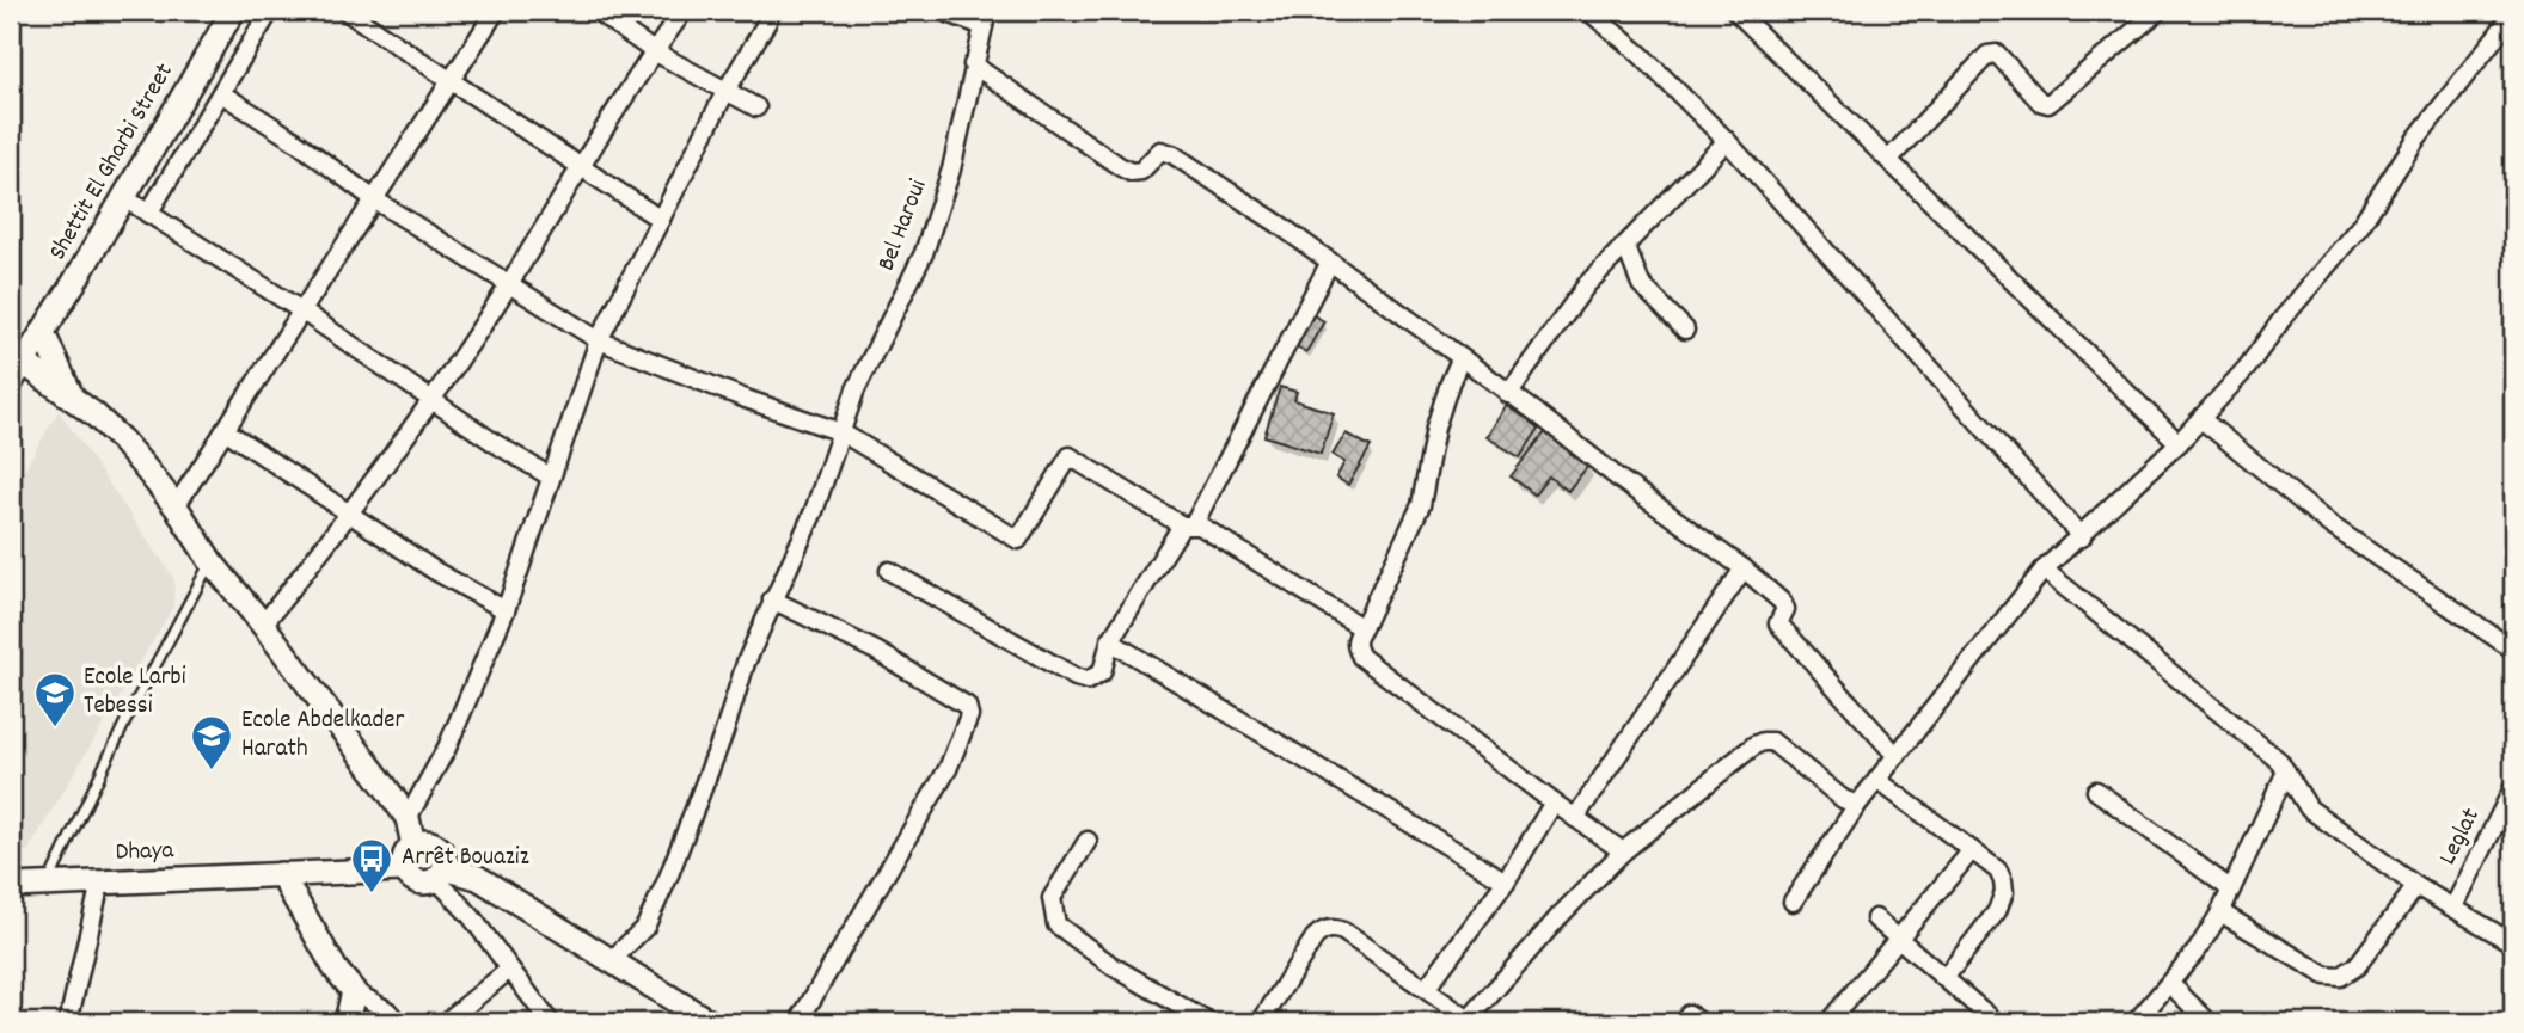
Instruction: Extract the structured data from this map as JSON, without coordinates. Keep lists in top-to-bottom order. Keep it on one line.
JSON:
{"streets":{"street":["Shettit El Gharbi Street","Bel Haroui","Leglat","Dhaya"]},"places":{"school or university":["Ecole Larbi Tebessi","Ecole Abdelkader Harath"],"bus stop":["Arrêt Bouaziz"]}}
